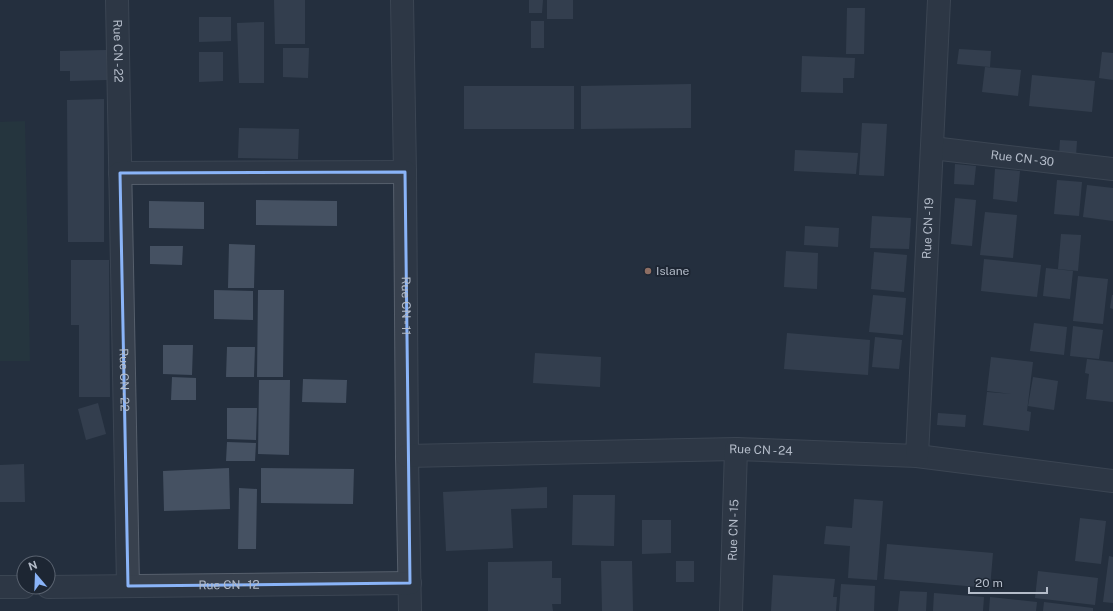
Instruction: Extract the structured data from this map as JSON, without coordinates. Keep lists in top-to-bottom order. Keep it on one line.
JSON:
{"streets":{"street":["Rue CN - 22","Rue CN - 30","Rue CN - 19","Rue CN - 11","Rue CN - 24","Rue CN - 15","Rue CN - 12"]},"crossings":[["Rue CN - 22","Rue CN - 12"],["Rue CN - 30","Rue CN - 19"],["Rue CN - 19","Rue CN - 24"],["Rue CN - 11","Rue CN - 24"],["Rue CN - 11","Rue CN - 12"],["Rue CN - 24","Rue CN - 15"]],"places":["Islane"],"scale_bar":"20 m","north":"top"}
